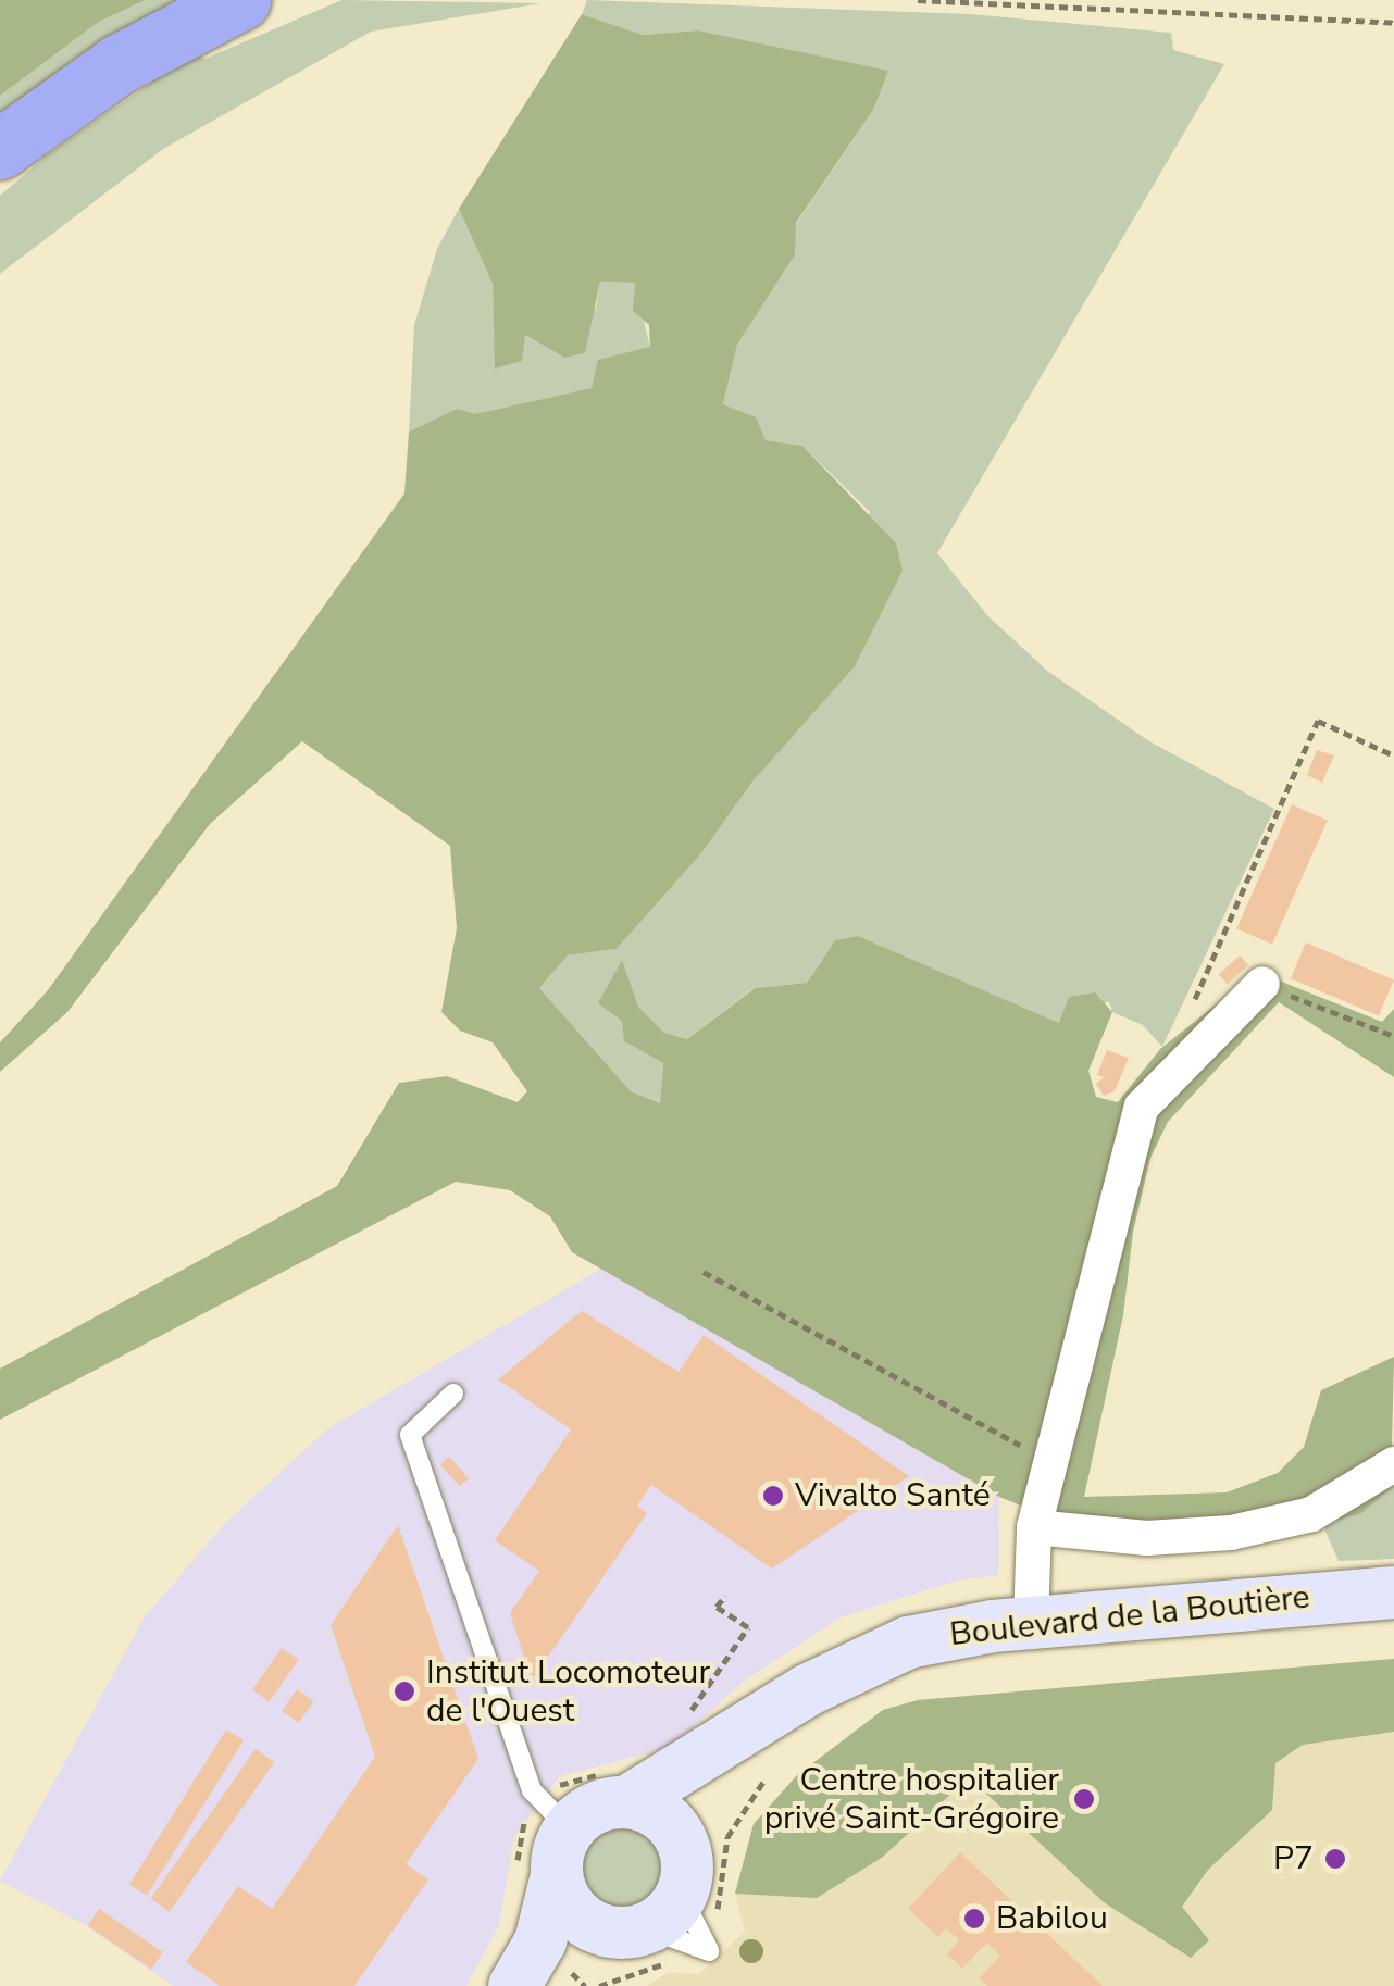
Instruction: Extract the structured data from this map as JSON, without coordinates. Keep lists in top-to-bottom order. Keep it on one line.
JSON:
{"streets":{"street":["Boulevard de la Boutière"]},"places":["Vivalto Santé","Institut Locomoteur de l'Ouest","Centre hospitalier privé Saint-Grégoire","P7","Babilou"]}
